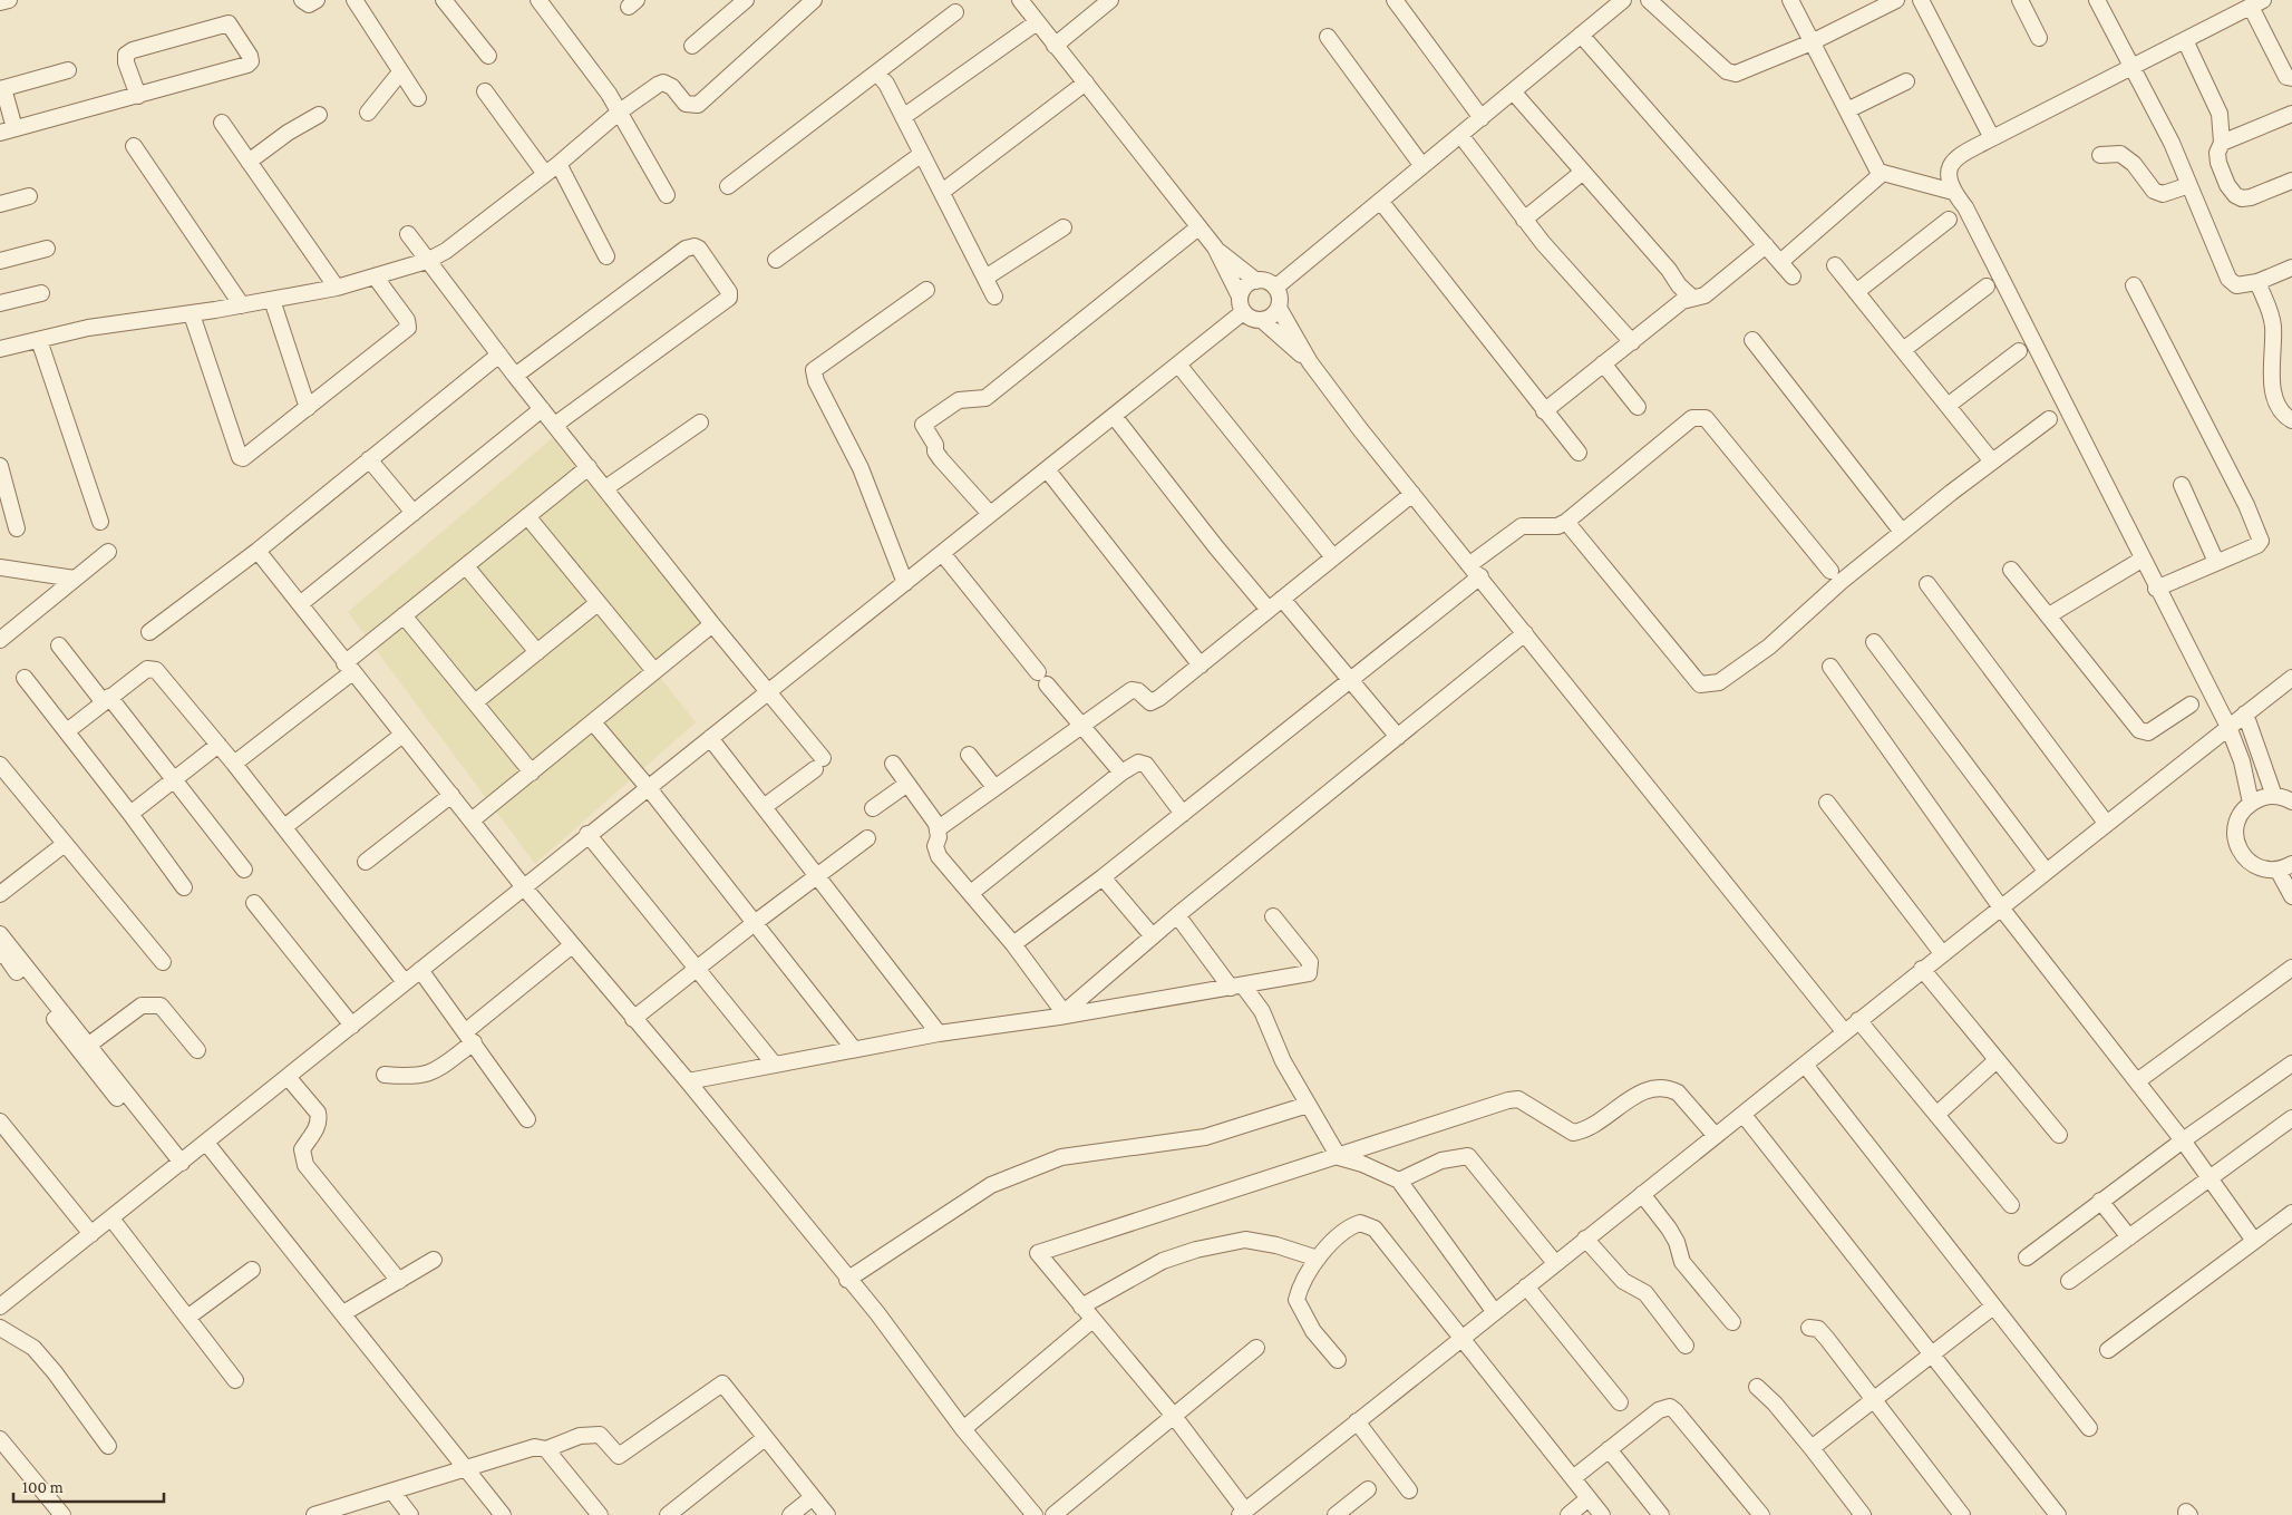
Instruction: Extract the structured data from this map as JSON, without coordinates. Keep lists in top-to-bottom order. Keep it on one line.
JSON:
{"scale_bar":"100 m"}
